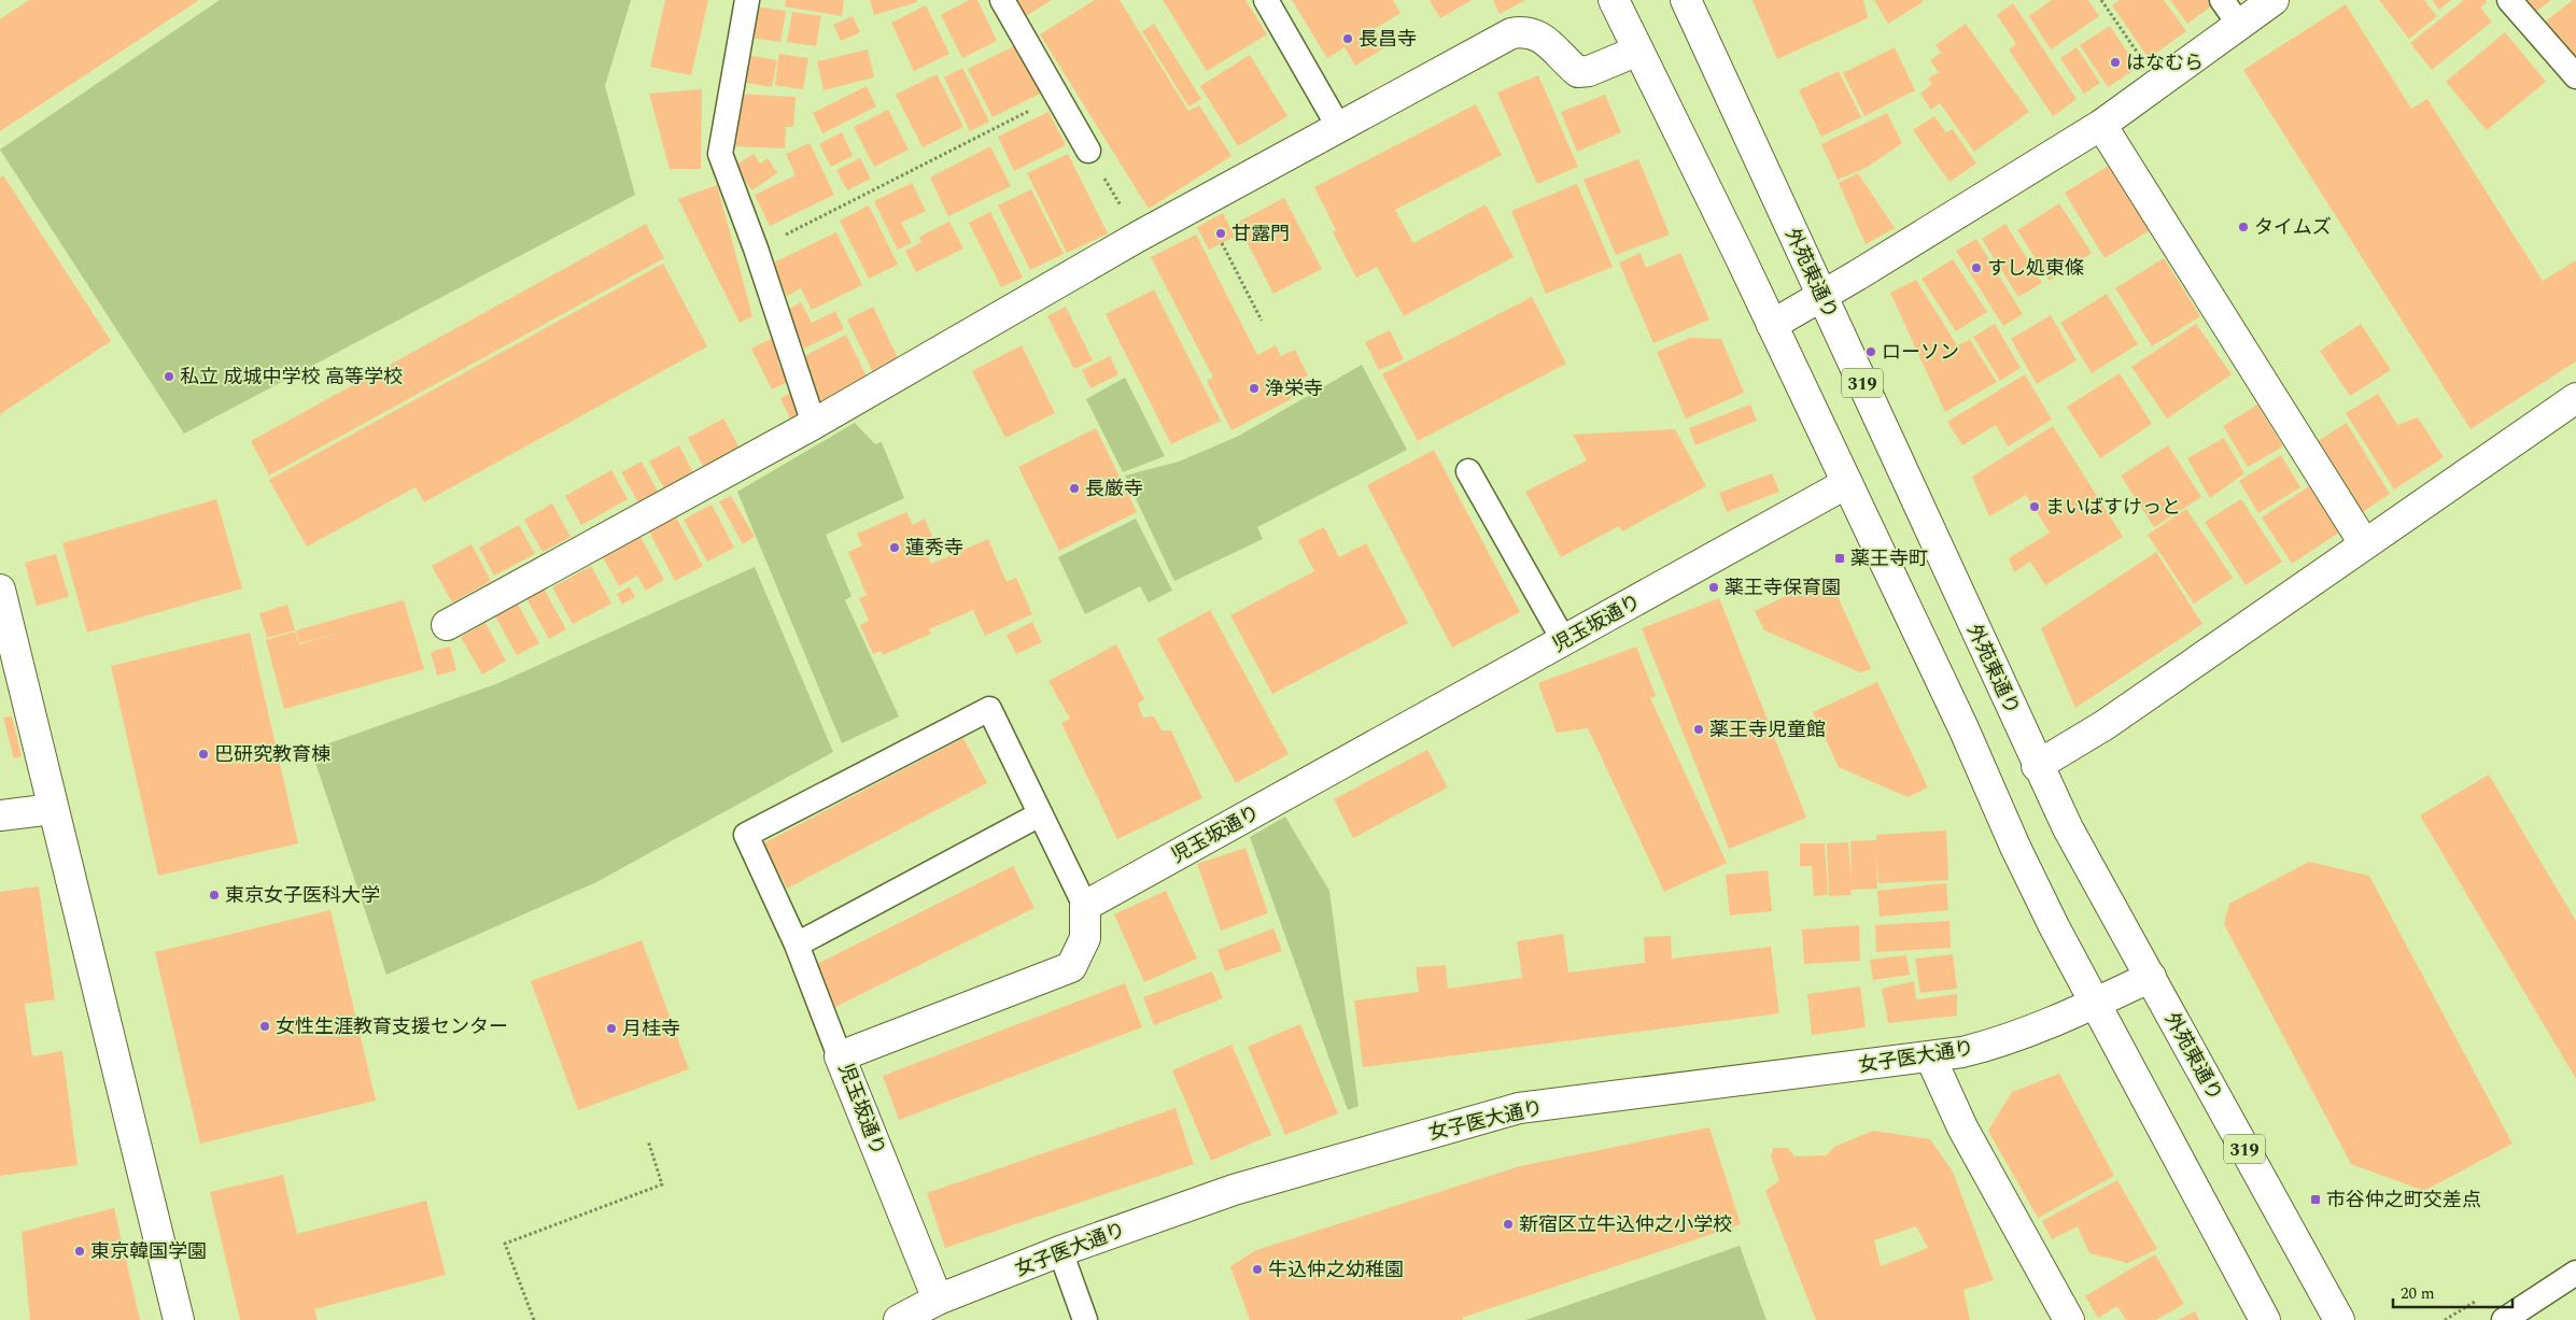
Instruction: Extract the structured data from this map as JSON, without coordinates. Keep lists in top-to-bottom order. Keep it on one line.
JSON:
{"streets":{"street":["外苑東通り","319","児玉坂通り","女子医大通り"]},"crossings":[["外苑東通り","女子医大通り"],["児玉坂通り","女子医大通り"]],"places":{"other":["長昌寺","はなむら","タイムズ","甘露門","すし処東條","ローソン","私立 成城中学校 高等学校","浄栄寺","長厳寺","まいばすけっと","蓮秀寺","薬王寺保育園","薬王寺児童館","巴研究教育棟","東京女子医科大学","女性生涯教育支援センター","月桂寺","新宿区立牛込仲之小学校","東京韓国学園","牛込仲之幼稚園"],"transit":["薬王寺町","市谷仲之町交差点"]},"scale_bar":"20 m"}
